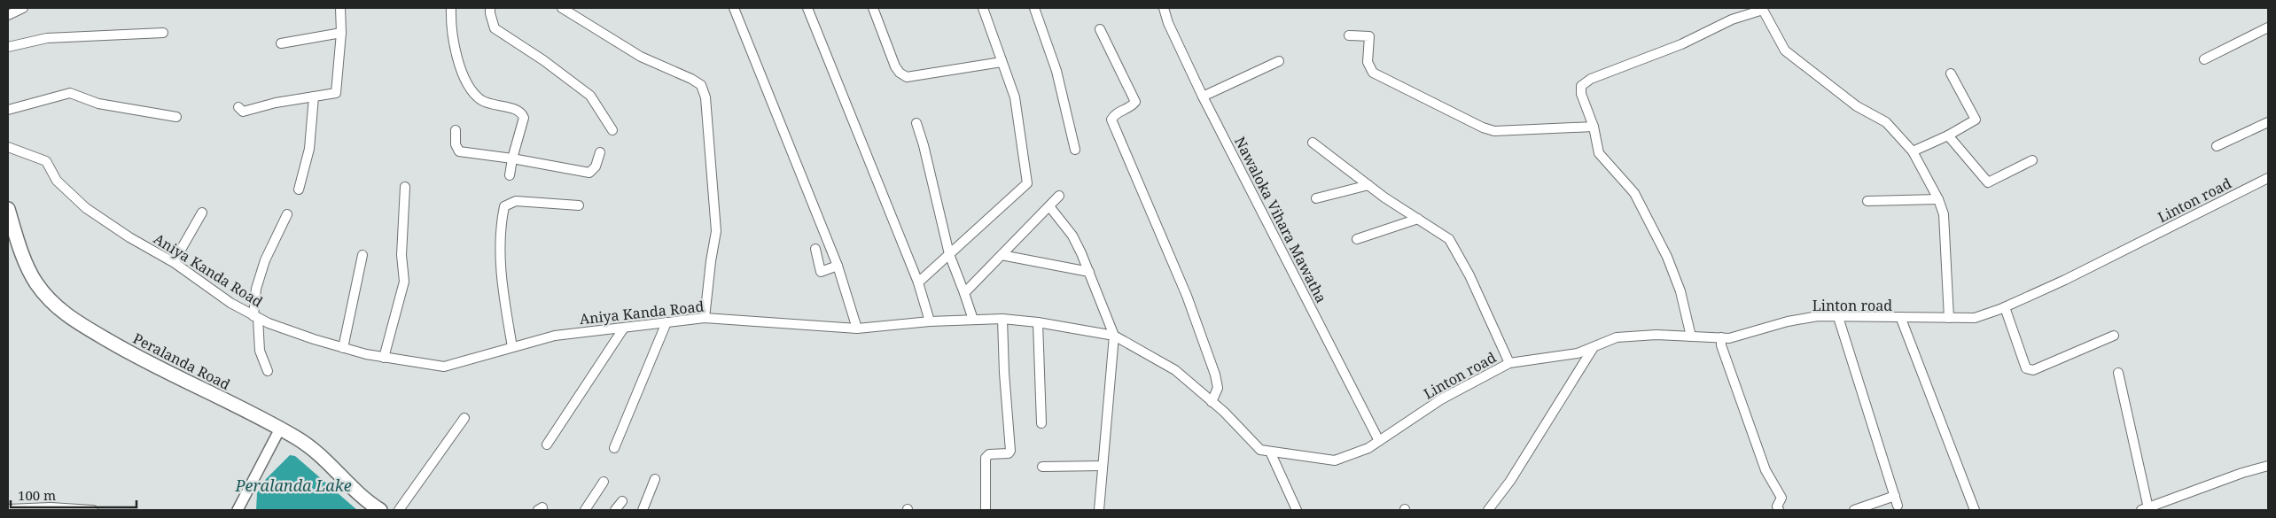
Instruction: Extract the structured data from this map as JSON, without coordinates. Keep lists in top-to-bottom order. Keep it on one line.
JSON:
{"streets":{"main road":["Peralanda Road"],"street":["Linton road","Nawaloka Vihara Mawatha","Aniya Kanda Road"]},"crossings":[["Linton road","Nawaloka Vihara Mawatha"],["Linton road","Aniya Kanda Road"],["Nawaloka Vihara Mawatha","Aniya Kanda Road"]],"water":["Peralanda Lake"],"scale_bar":"100 m"}
